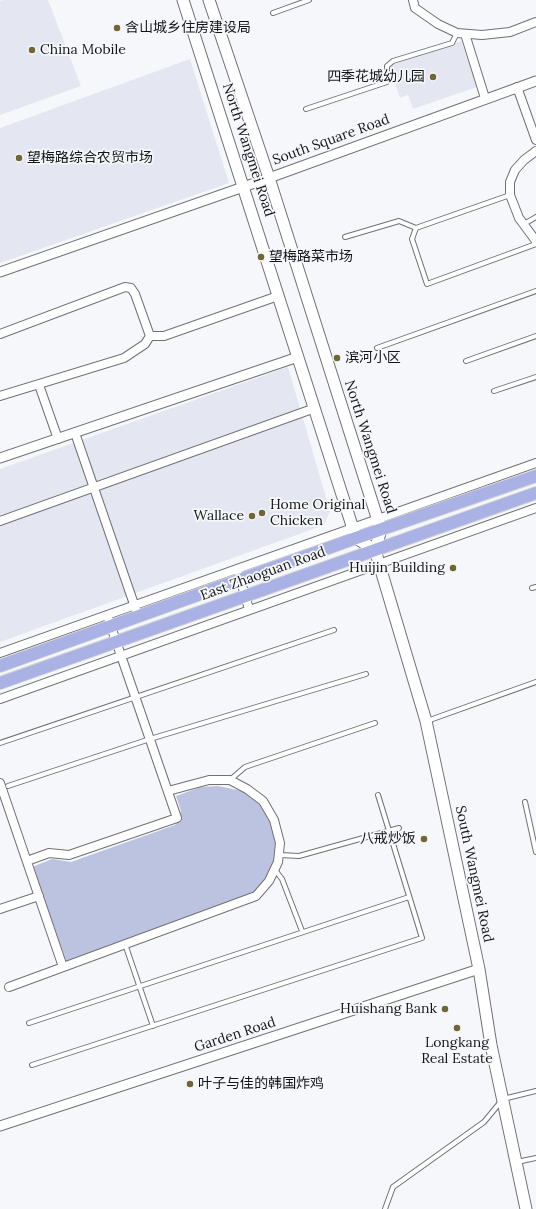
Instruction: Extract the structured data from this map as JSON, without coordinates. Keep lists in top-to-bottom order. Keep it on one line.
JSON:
{"streets":{"main road":["North Wangmei Road","East Zhaoguan Road","South Wangmei Road"],"street":["South Square Road","Garden Road"]},"crossings":[["South Square Road","North Wangmei Road"],["North Wangmei Road","East Zhaoguan Road"],["North Wangmei Road","South Wangmei Road"],["East Zhaoguan Road","South Wangmei Road"],["South Wangmei Road","Garden Road"]],"places":["含山城乡住房建设局","China Mobile","四季花城幼儿园","望梅路综合农贸市场","望梅路菜市场","滨河小区","Home Original Chicken","Wallace","Huijin Building","八戒炒饭","Huishang Bank","Longkang Real Estate","叶子与佳的韩国炸鸡"]}
